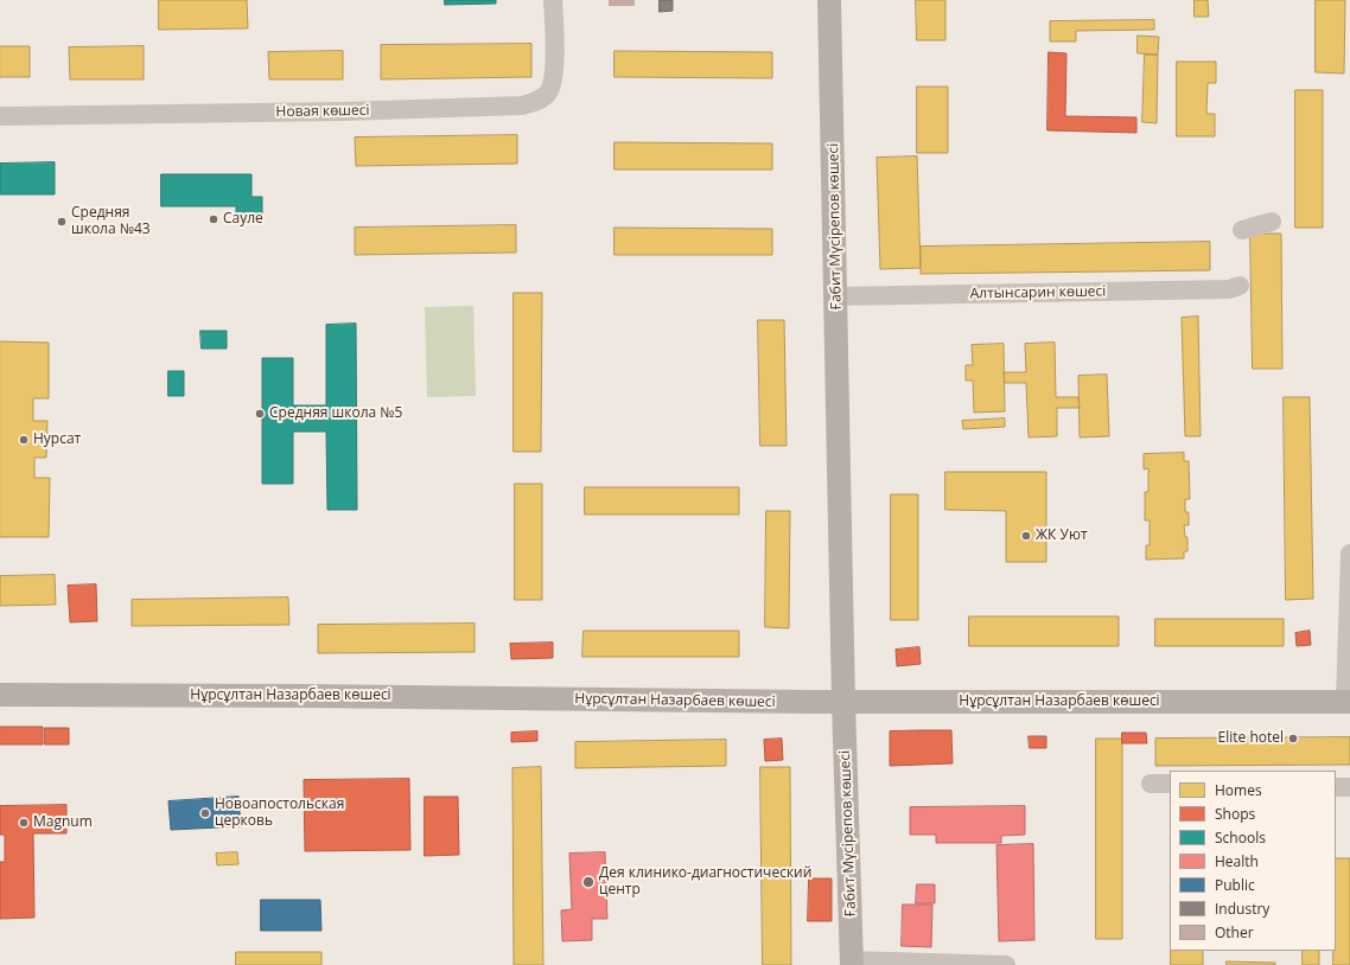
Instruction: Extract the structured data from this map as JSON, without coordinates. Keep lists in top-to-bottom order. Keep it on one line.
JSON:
{"streets":{"main road":["Ғабит Мүсірепов көшесі","Нұрсұлтан Назарбаев көшесі"],"street":["Новая көшесі","Алтынсарин көшесі"]},"crossings":[["Ғабит Мүсірепов көшесі","Алтынсарин көшесі"],["Ғабит Мүсірепов көшесі","Нұрсұлтан Назарбаев көшесі"]],"places":["Сауле","Средняя школа №43","Средняя школа №5","Нурсат","ЖК Уют","Elite hotel","Новоапостольская церковь","Magnum","Дея клинико-диагностический центр"],"legend":["Homes","Shops","Schools","Health","Public","Industry","Other"]}
